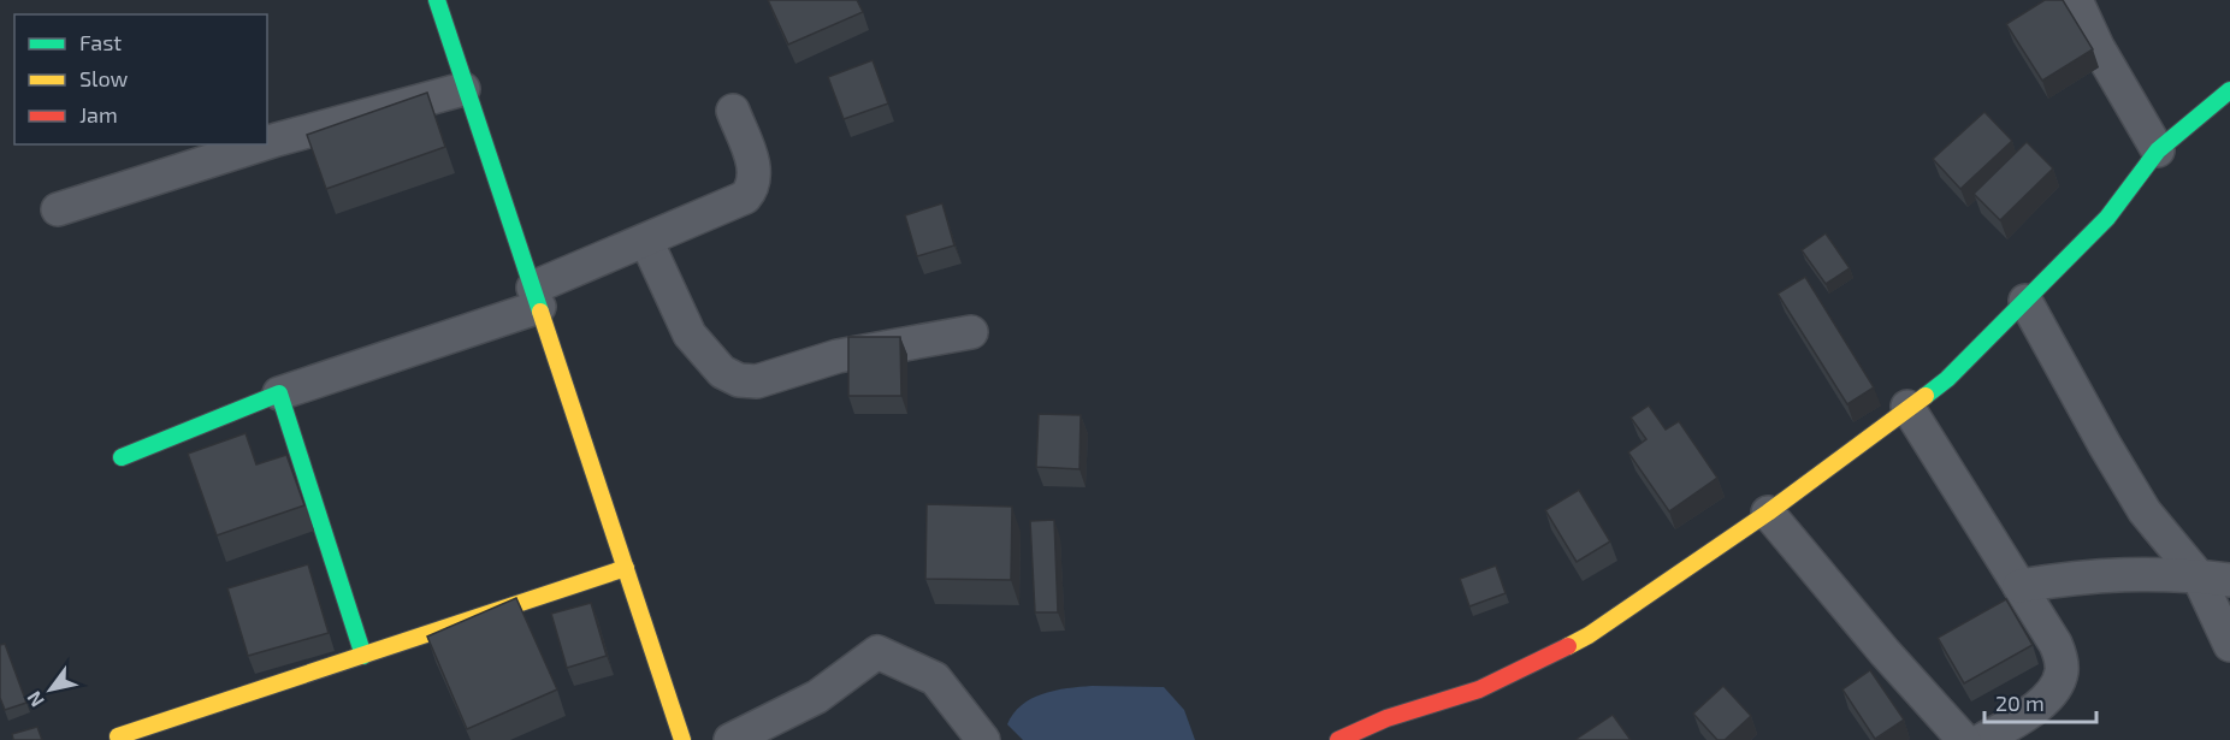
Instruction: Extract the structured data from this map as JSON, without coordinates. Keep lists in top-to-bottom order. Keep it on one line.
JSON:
{"legend":["Fast","Slow","Jam"],"scale_bar":"20 m","north":"bottom left"}
